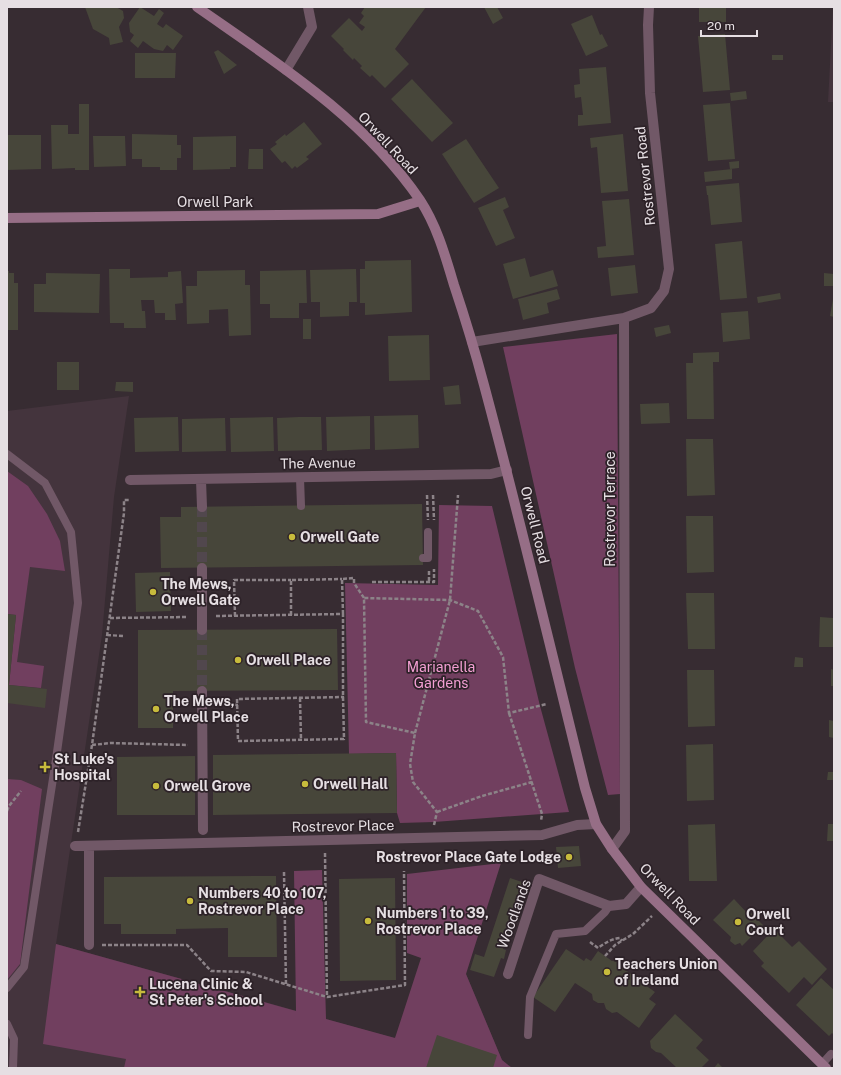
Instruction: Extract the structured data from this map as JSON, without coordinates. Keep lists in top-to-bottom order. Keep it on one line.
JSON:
{"streets":{"street":["Orwell Road","Rostrevor Road","Orwell Park","The Avenue","Rostrevor Terrace","Rostrevor Place","Woodlands"]},"crossings":[["Orwell Road","Orwell Park"],["Orwell Road","The Avenue"],["Orwell Road","Rostrevor Terrace"],["Orwell Road","Rostrevor Place"],["Rostrevor Road","Rostrevor Terrace"]],"parks":["Marianella Gardens"],"places":{"other":["Orwell Gate","The Mews, Orwell Gate","Orwell Place","The Mews, Orwell Place","Orwell Hall","Orwell Grove","Rostrevor Place Gate Lodge","Numbers 40 to 107, Rostrevor Place","Numbers 1 to 39, Rostrevor Place","Orwell Court","Teachers Union of Ireland"],"health":["St Luke's Hospital","Lucena Clinic & St Peter's School"]},"scale_bar":"20 m"}
